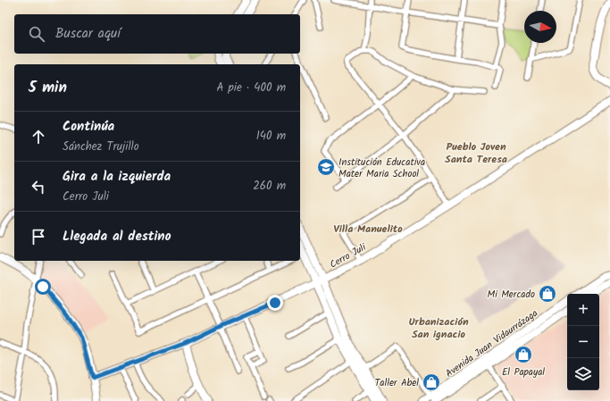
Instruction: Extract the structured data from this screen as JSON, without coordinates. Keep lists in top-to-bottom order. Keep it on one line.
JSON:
{"streets":{"street":["Cerro Juli","Avenida Juan Vidaurrázaga"]},"districts":["Pueblo Joven Santa Teresa","Villa Manuelito","Urbanización San ignacio"],"places":{"school or university":["Institución Educativa Mater Maria School"],"shop":["Mi Mercado","El Papayal","Taller Abel"]},"north":"right","page":{"search":"Buscar aquí","heading":["5 min","A pie · 400 m"],"list":[["Continúa","Sánchez Trujillo","140 m"],["Gira a la izquierda","Cerro Juli","260 m"],"Llegada al destino"],"map_buttons":["+","−"]}}
